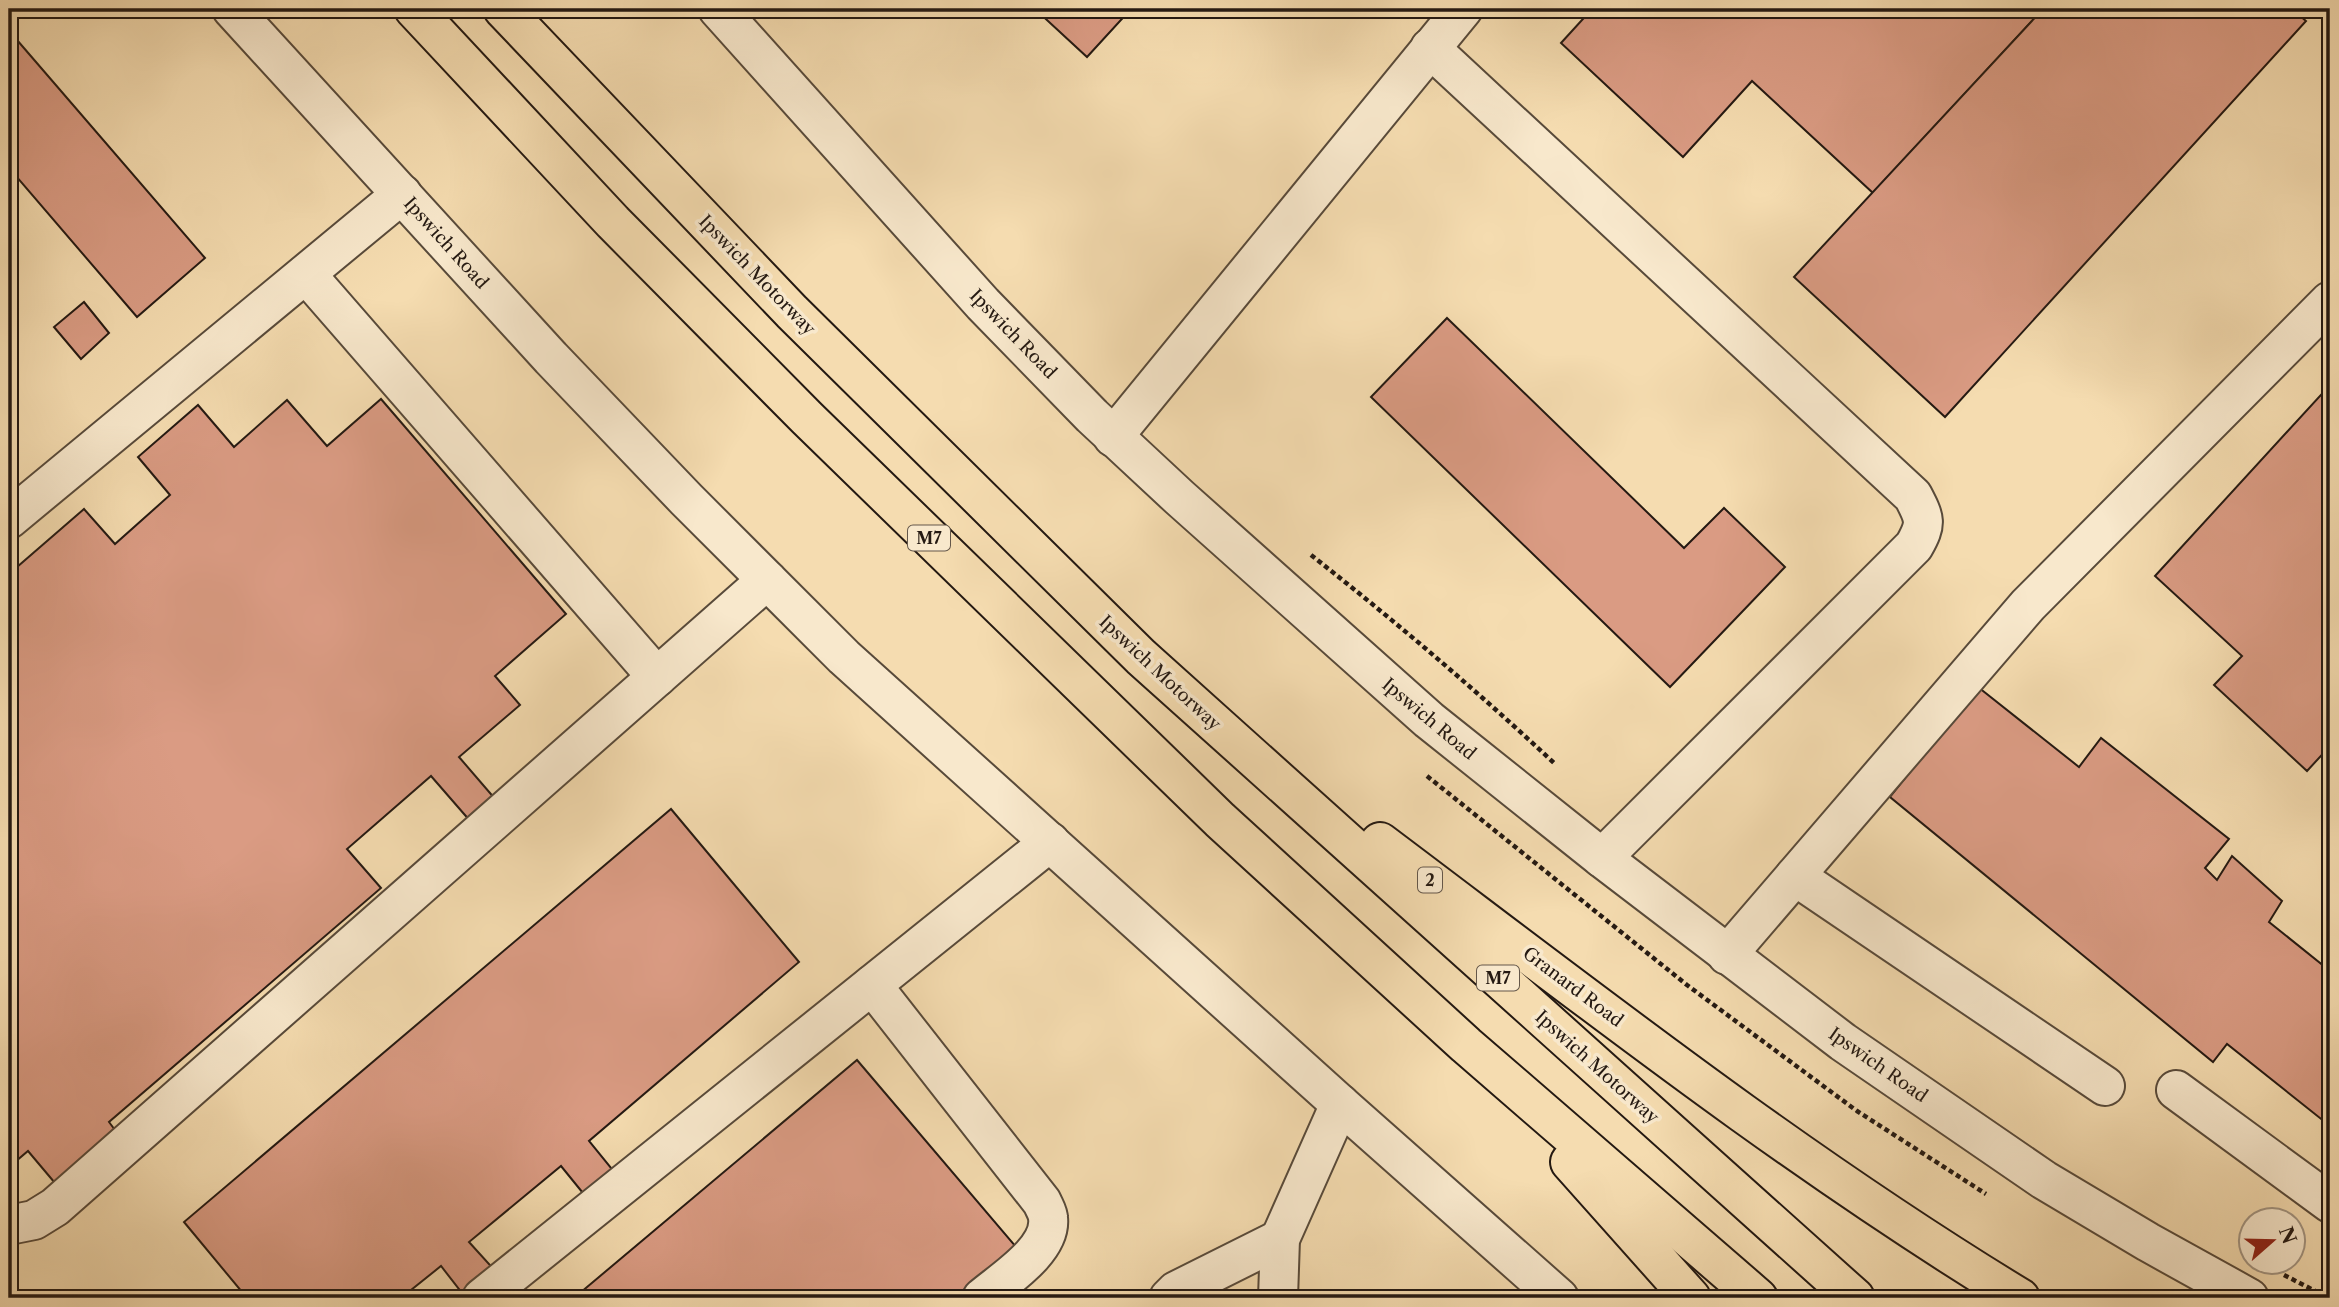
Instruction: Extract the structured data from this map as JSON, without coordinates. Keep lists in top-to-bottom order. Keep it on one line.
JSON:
{"streets":{"highway":["Ipswich Motorway","M7","2","Granard Road"],"street":["Ipswich Road"]},"crossings":[["Ipswich Motorway","Granard Road"]],"north":"right"}
